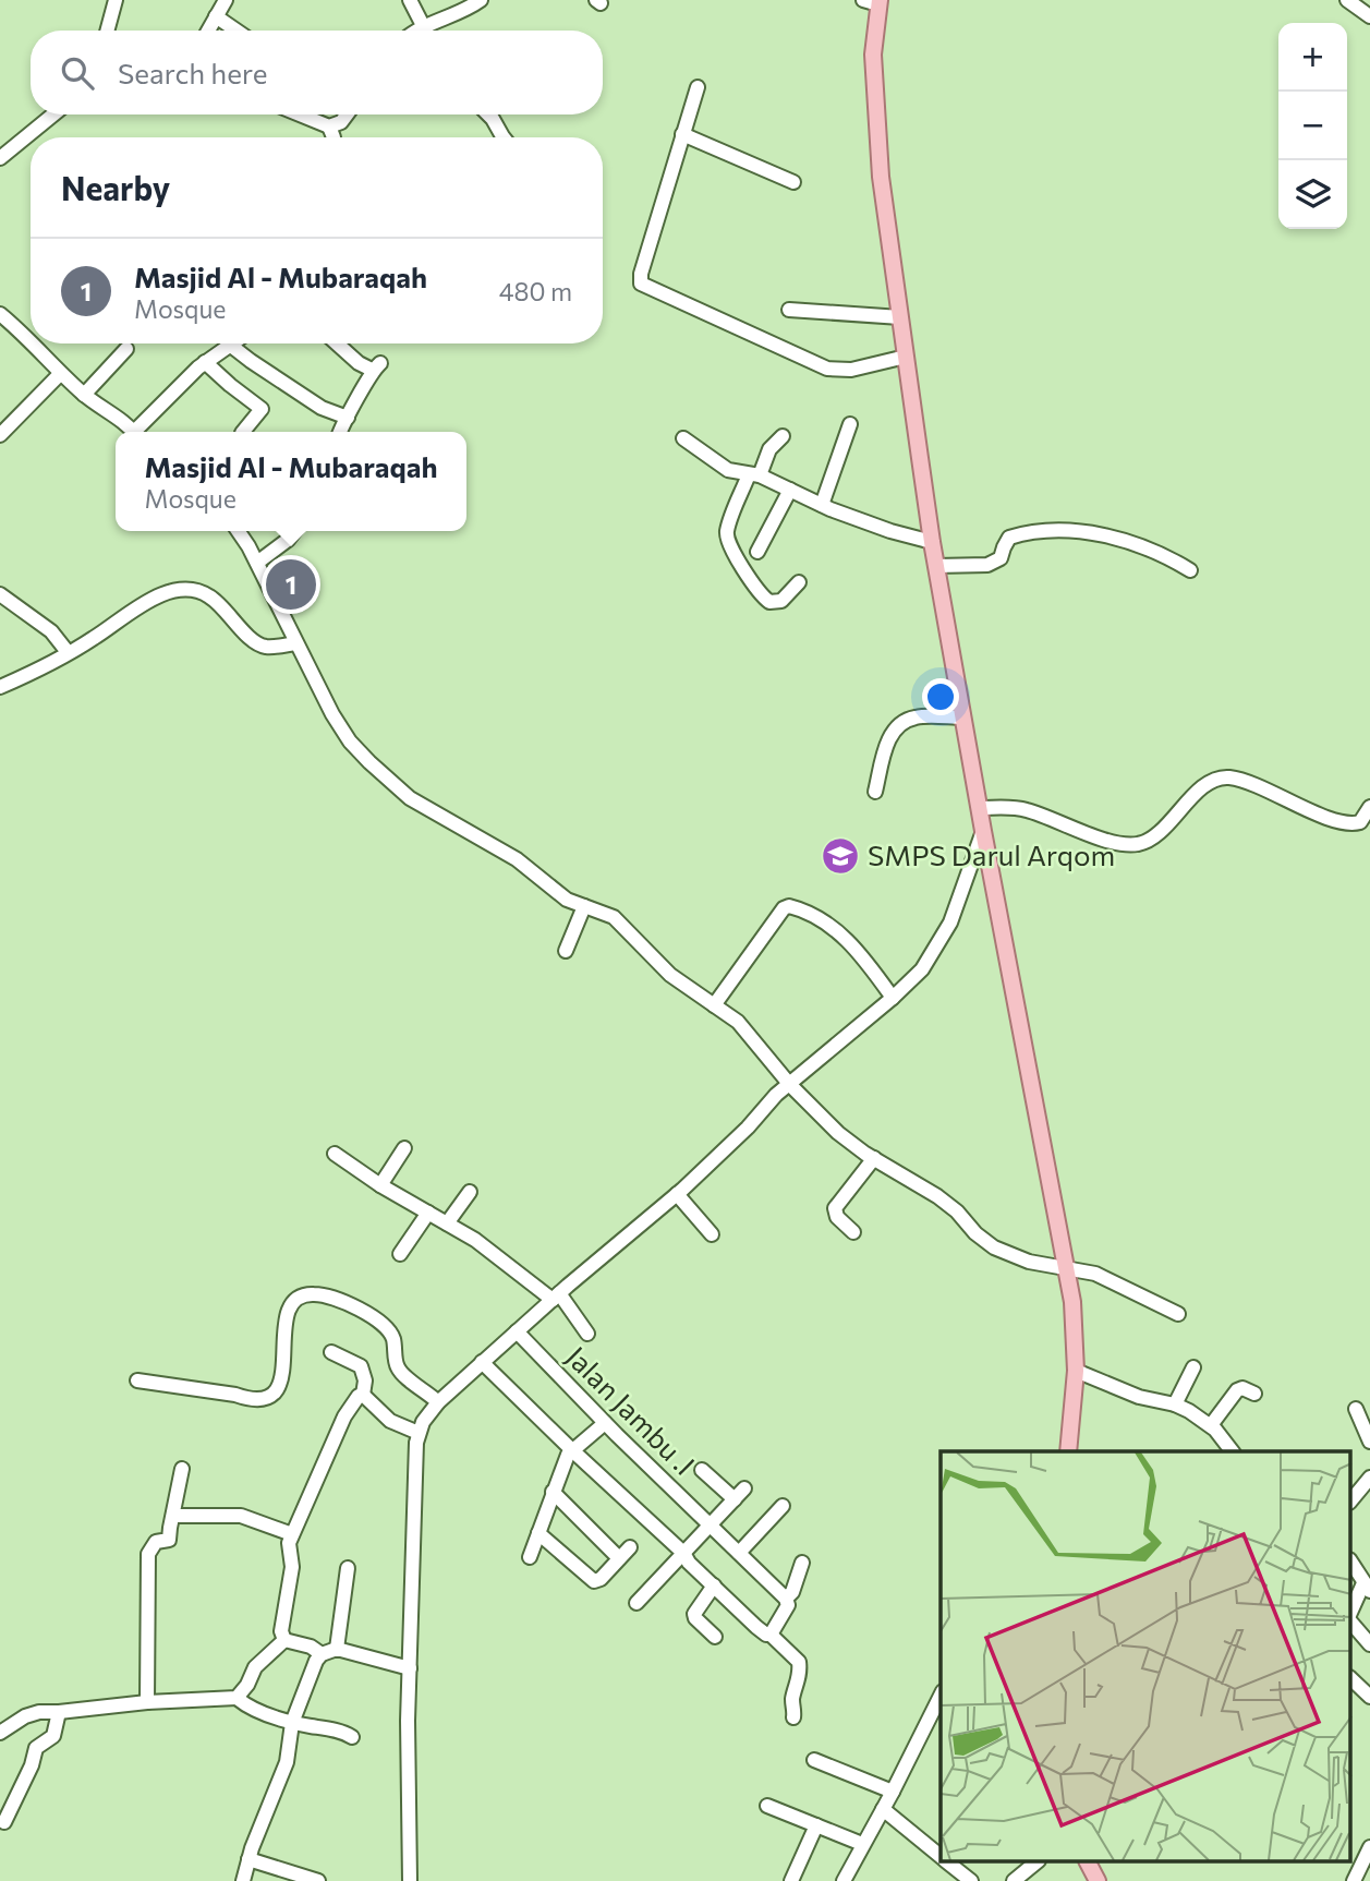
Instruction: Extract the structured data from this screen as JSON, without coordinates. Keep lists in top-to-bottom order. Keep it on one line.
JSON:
{"streets":{"street":["Jalan Jambu .I"]},"places":{"school or university":["SMPS Darul Arqom"]},"page":{"map_buttons":["+","−"],"search":"Search here","heading":"Nearby","list":[{"mark":"1","name":"Masjid Al - Mubaraqah","note":"Mosque","value":"480 m"}],"popup":["Masjid Al - Mubaraqah","Mosque"],"pins":"1"}}
